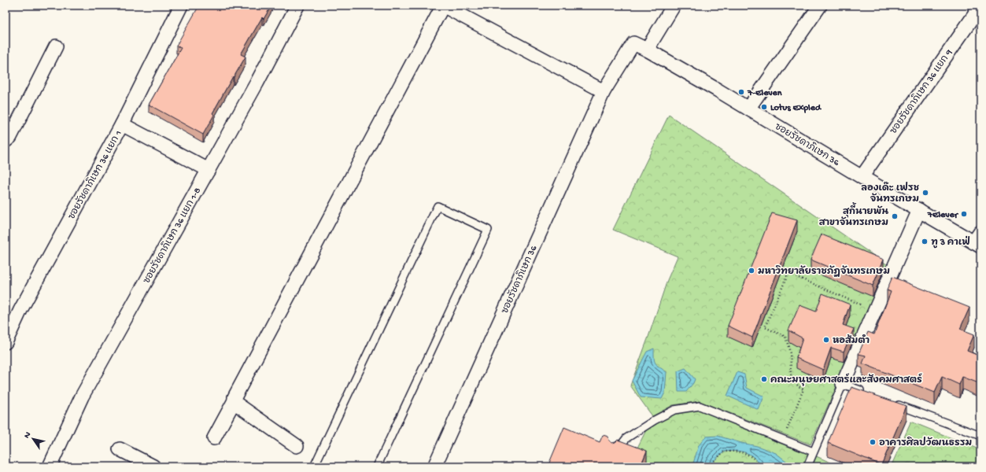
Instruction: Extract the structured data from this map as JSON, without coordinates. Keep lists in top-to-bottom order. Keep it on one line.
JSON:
{"streets":{"street":["ซอยรัชดาภิเษก 36 แยก 9","ซอยรัชดาภิเษก 36","ซอยรัชดาภิเษก 36 แยก 1","ซอยรัชดาภิเษก 36 แยก 1-8"]},"crossings":[["ซอยรัชดาภิเษก 36 แยก 9","ซอยรัชดาภิเษก 36"]],"places":["7-Eleven","Lotus Expled","ลองเด๊ะ เฟรช จันทรเกษม","7Elever","สุกี้นายพัน สาขาจันทรเกษม","ทู 3 คาเฟ่","มหาวิทยาลัยราชภัฏจันทรเกษม","หอส้มตำ","คณะมนุษยศาสตร์และสังคมศาสตร์","อาคารศิลปวัฒนธรรม"],"north":"top left"}
